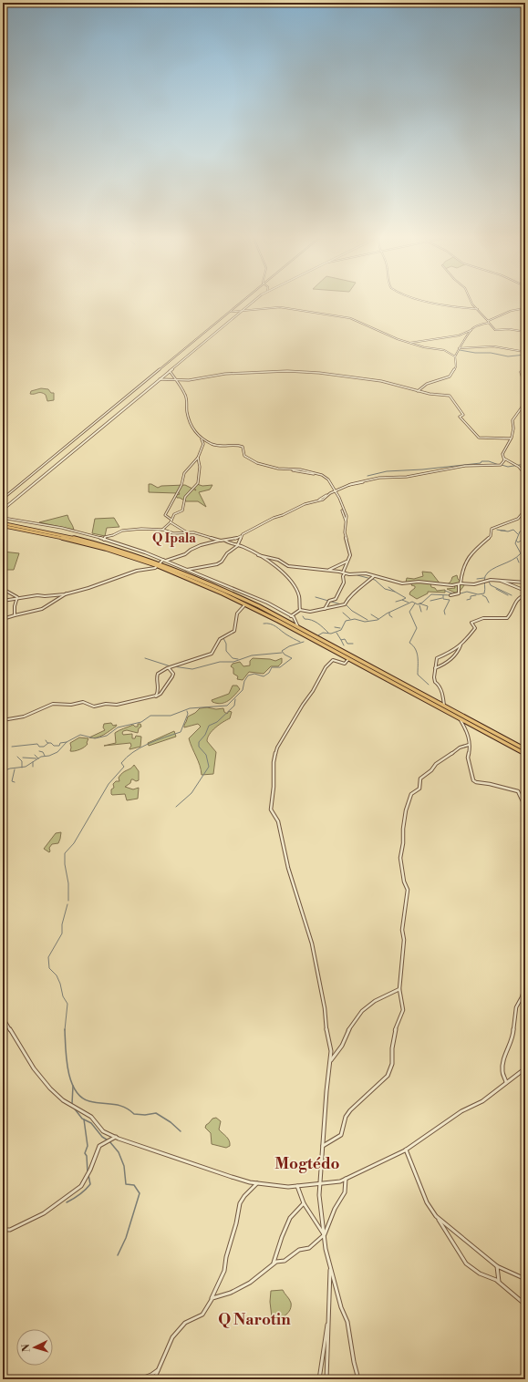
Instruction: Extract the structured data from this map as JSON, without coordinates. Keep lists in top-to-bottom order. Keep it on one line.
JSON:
{"districts":["Q Ipala","Mogtédo","Q Narotin"],"north":"left"}
